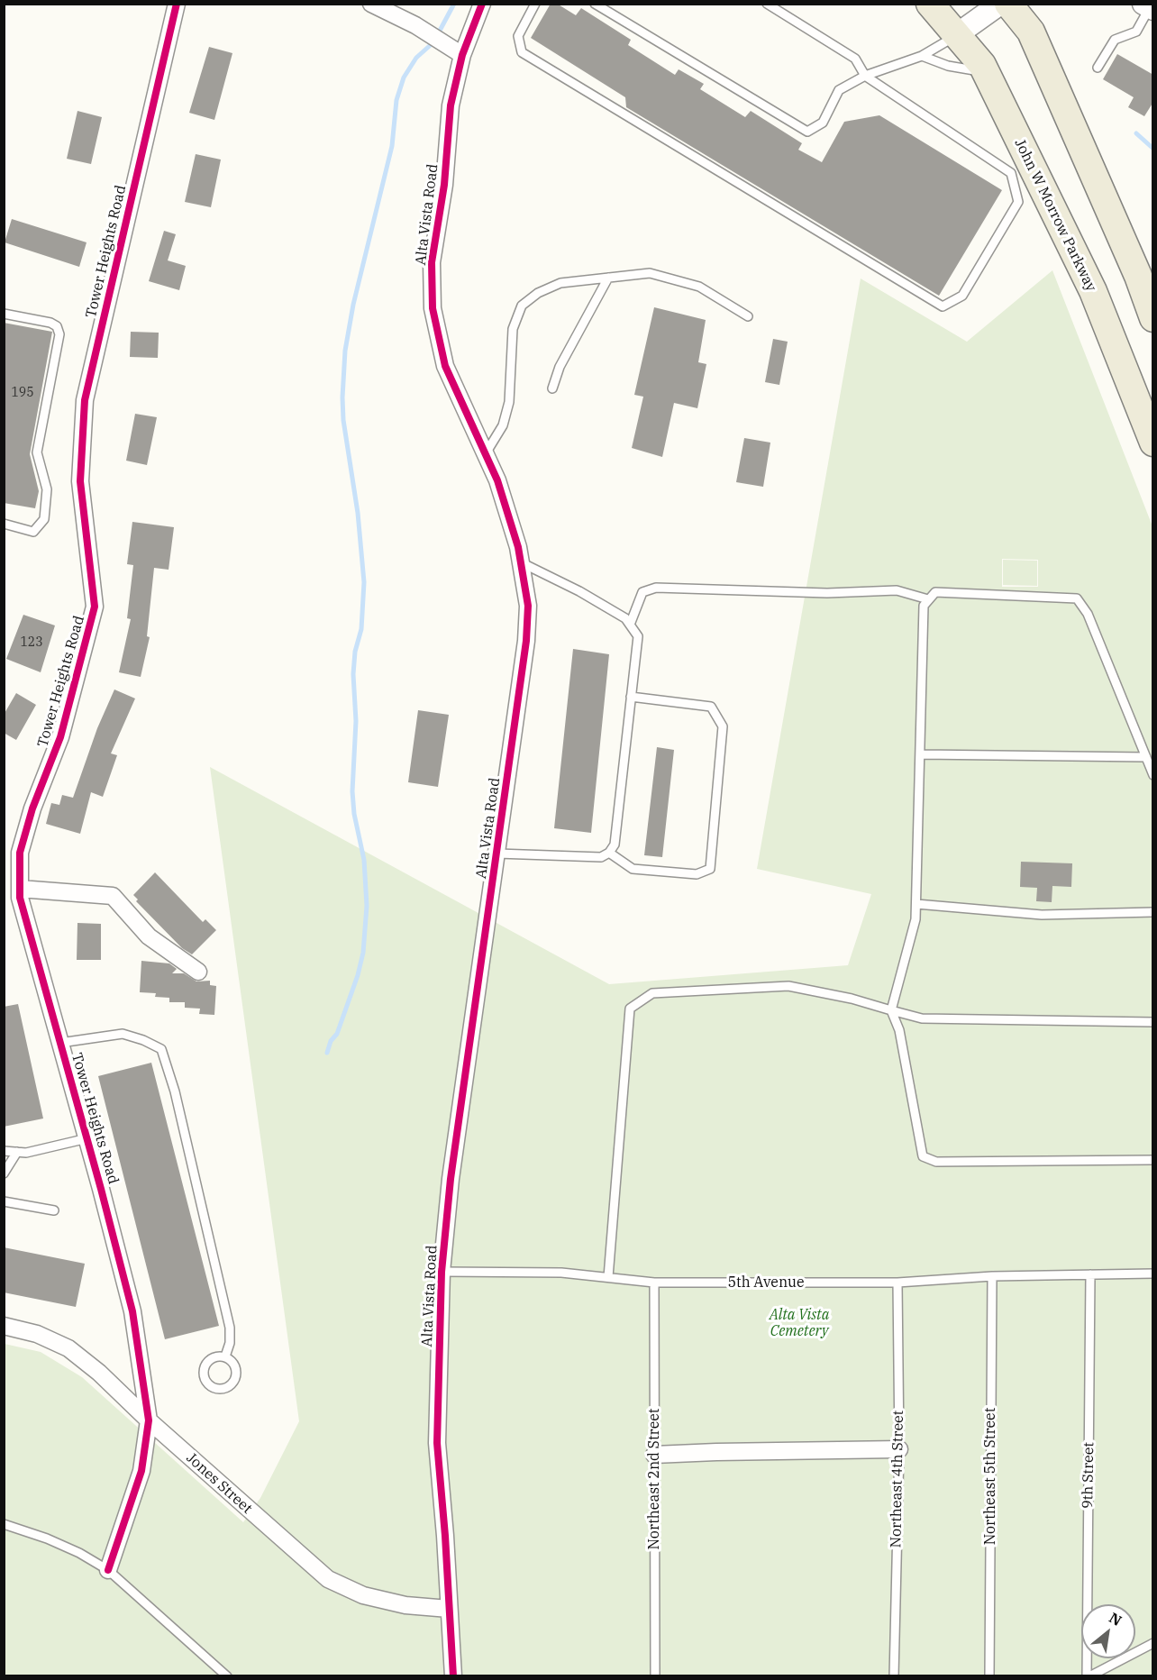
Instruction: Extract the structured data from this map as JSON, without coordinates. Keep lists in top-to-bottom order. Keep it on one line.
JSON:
{"streets":{"main road":["John W Morrow Parkway"],"street":["Alta Vista Road","Tower Heights Road","Jones Street"],"lane":["5th Avenue","9th Street","Northeast 5th Street","Northeast 2nd Street","Northeast 4th Street"]},"crossings":[["Alta Vista Road","5th Avenue"],["Alta Vista Road","Jones Street"],["Tower Heights Road","Jones Street"],["5th Avenue","9th Street"],["5th Avenue","Northeast 5th Street"],["5th Avenue","Northeast 2nd Street"],["5th Avenue","Northeast 4th Street"]],"parks":["Alta Vista Cemetery"],"house_numbers":["195","123"],"north":"top right"}
